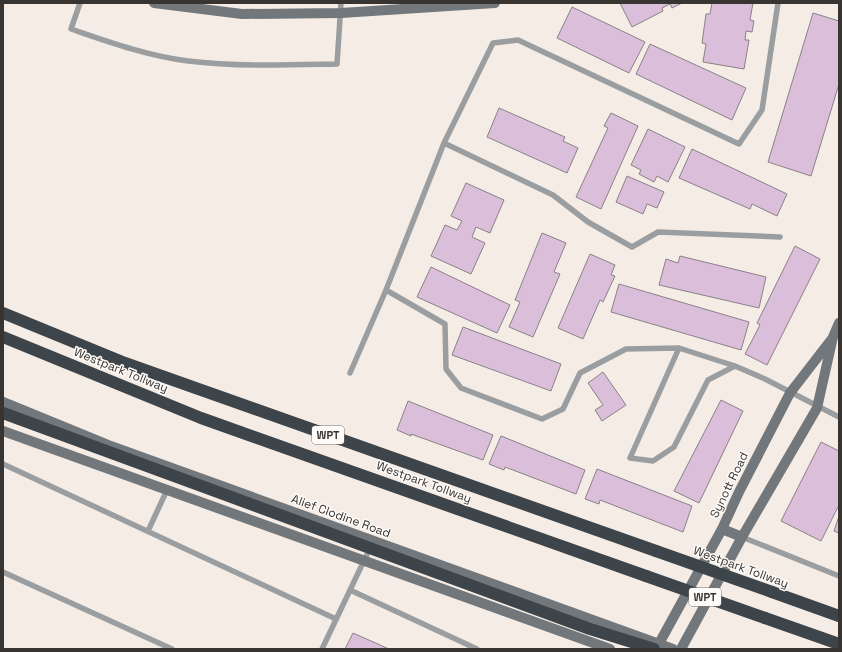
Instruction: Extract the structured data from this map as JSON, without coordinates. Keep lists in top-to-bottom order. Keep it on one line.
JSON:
{"streets":{"highway":["Westpark Tollway","WPT"],"main road":["Synott Road","Alief Clodine Road"]},"crossings":[["Synott Road","Alief Clodine Road"]]}
